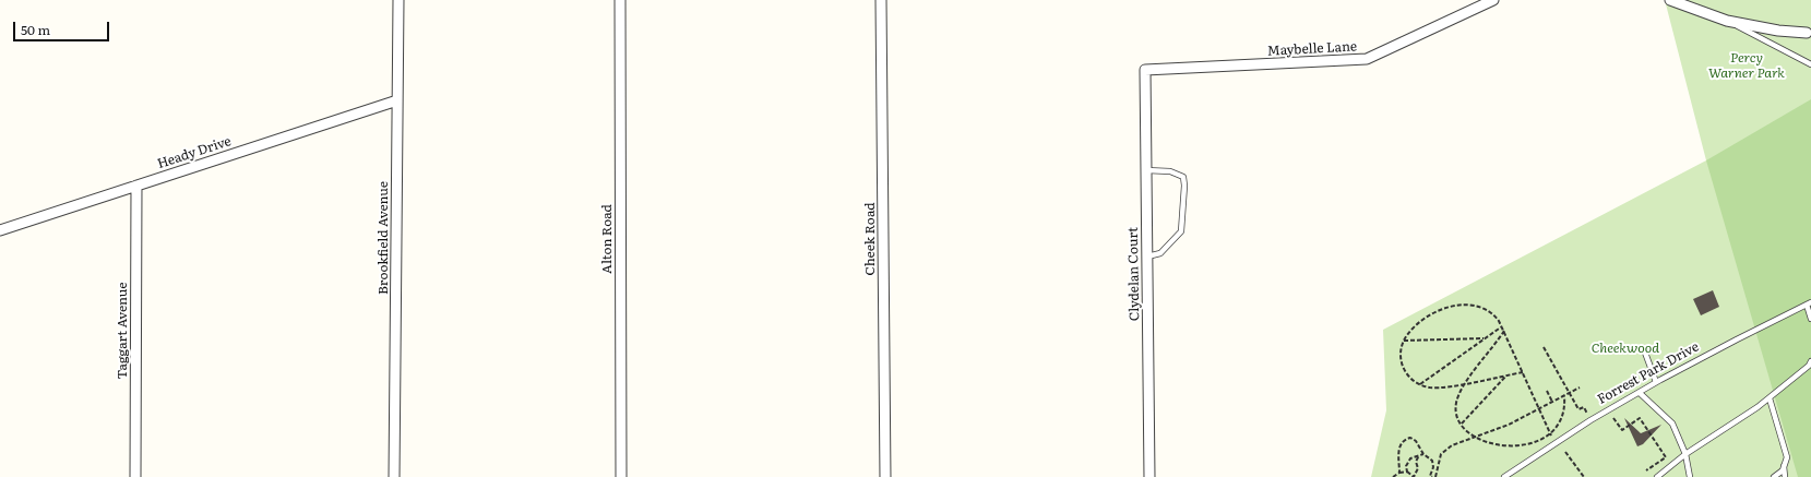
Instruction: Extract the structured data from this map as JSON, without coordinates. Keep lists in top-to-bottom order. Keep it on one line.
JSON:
{"streets":{"street":["Maybelle Lane","Heady Drive","Brookfield Avenue","Alton Road","Cheek Road","Clydelan Court","Taggart Avenue"],"lane":["Forrest Park Drive"]},"crossings":[["Maybelle Lane","Clydelan Court"],["Heady Drive","Brookfield Avenue"],["Heady Drive","Taggart Avenue"]],"parks":["Percy Warner Park","Cheekwood"],"scale_bar":"50 m"}
